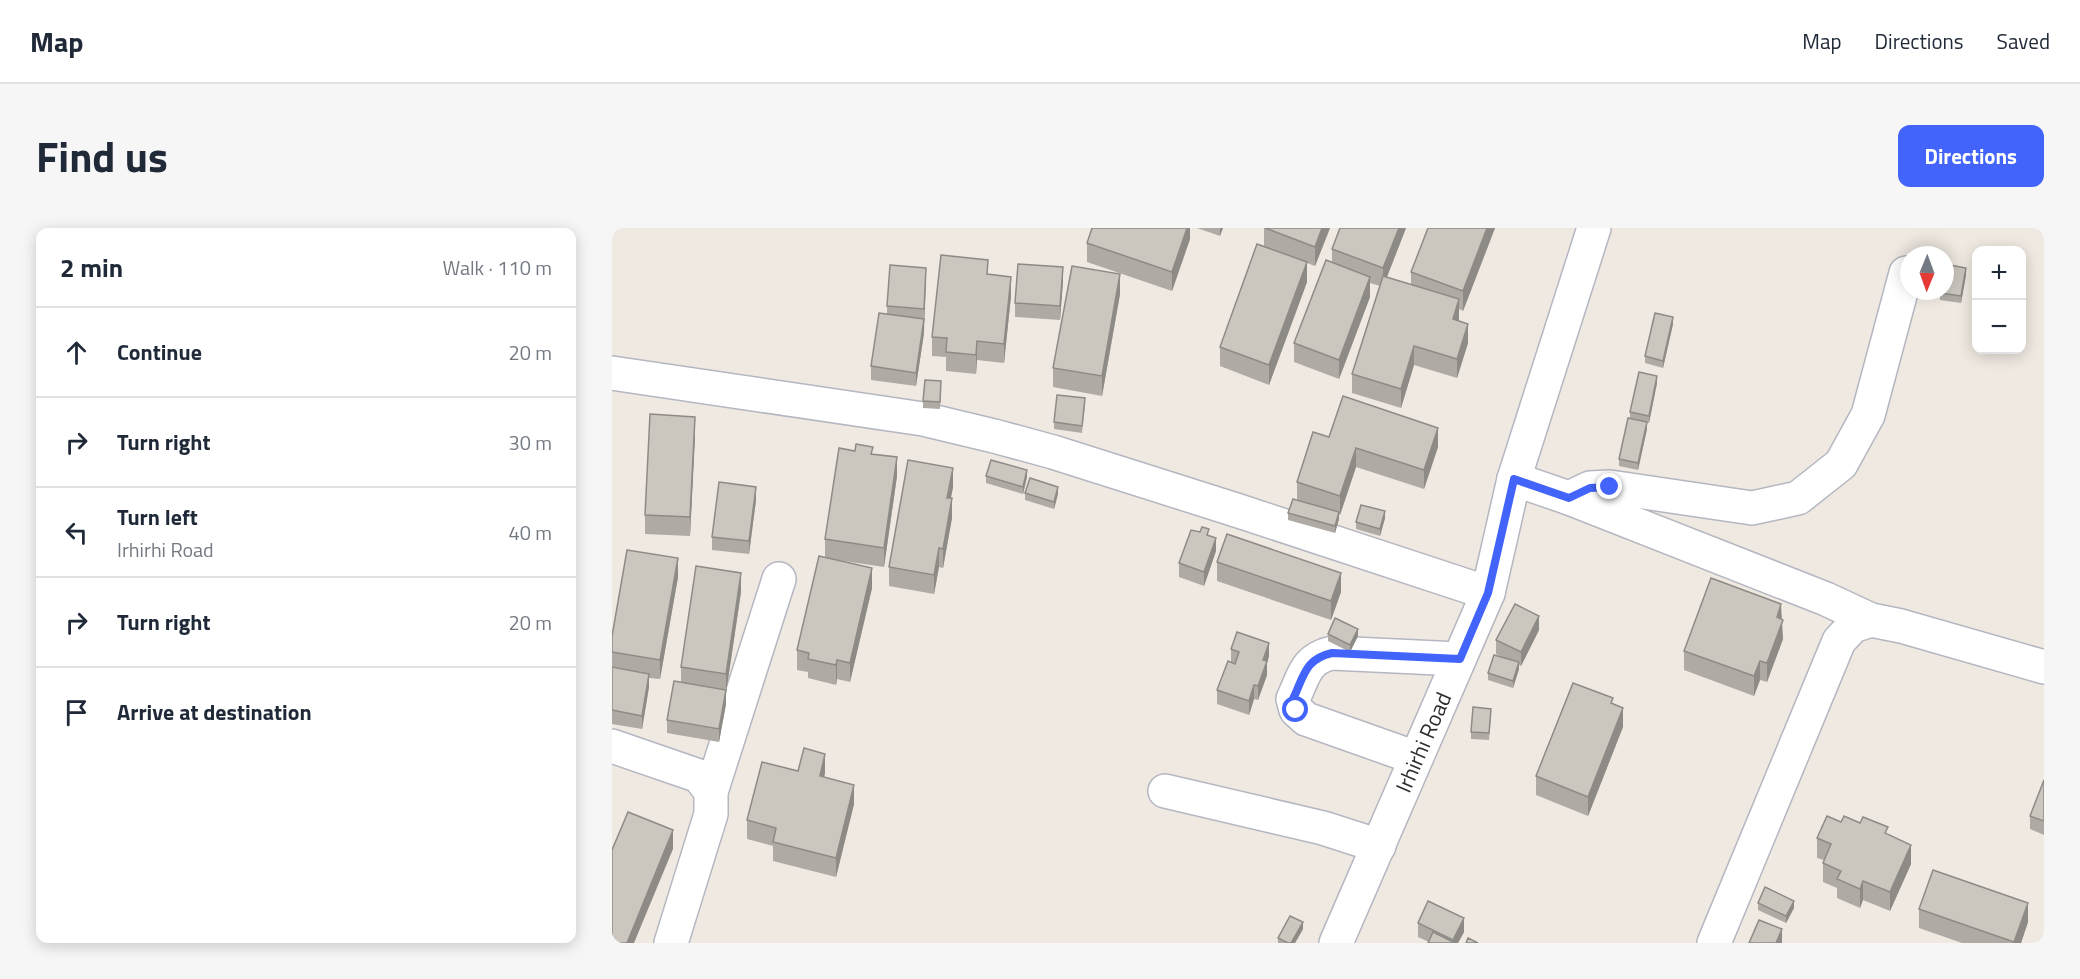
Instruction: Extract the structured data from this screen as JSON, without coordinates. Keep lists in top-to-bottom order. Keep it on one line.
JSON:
{"streets":{"street":["Irhirhi Road"]},"north":"bottom","page":{"header":"Map","nav":["Map","Directions","Saved"],"title":"Find us","buttons":"Directions","heading":["2 min","Walk · 110 m"],"map_buttons":["+","−"],"list":[["Continue","20 m"],["Turn right","30 m"],["Turn left","Irhirhi Road","40 m"],["Turn right","20 m"],"Arrive at destination"]}}
